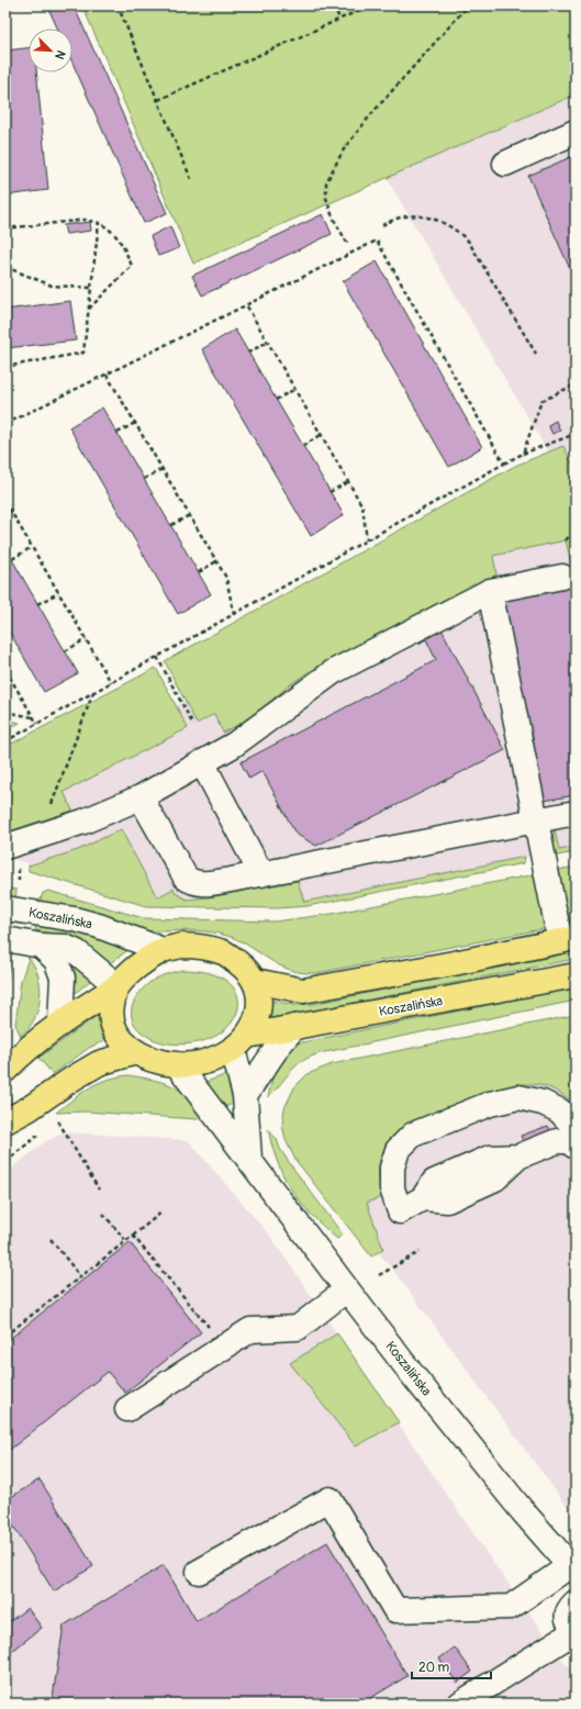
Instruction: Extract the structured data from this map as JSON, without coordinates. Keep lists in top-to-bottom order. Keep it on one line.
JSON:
{"streets":{"main road":["Koszalińska"]},"scale_bar":"20 m","north":"bottom right"}
